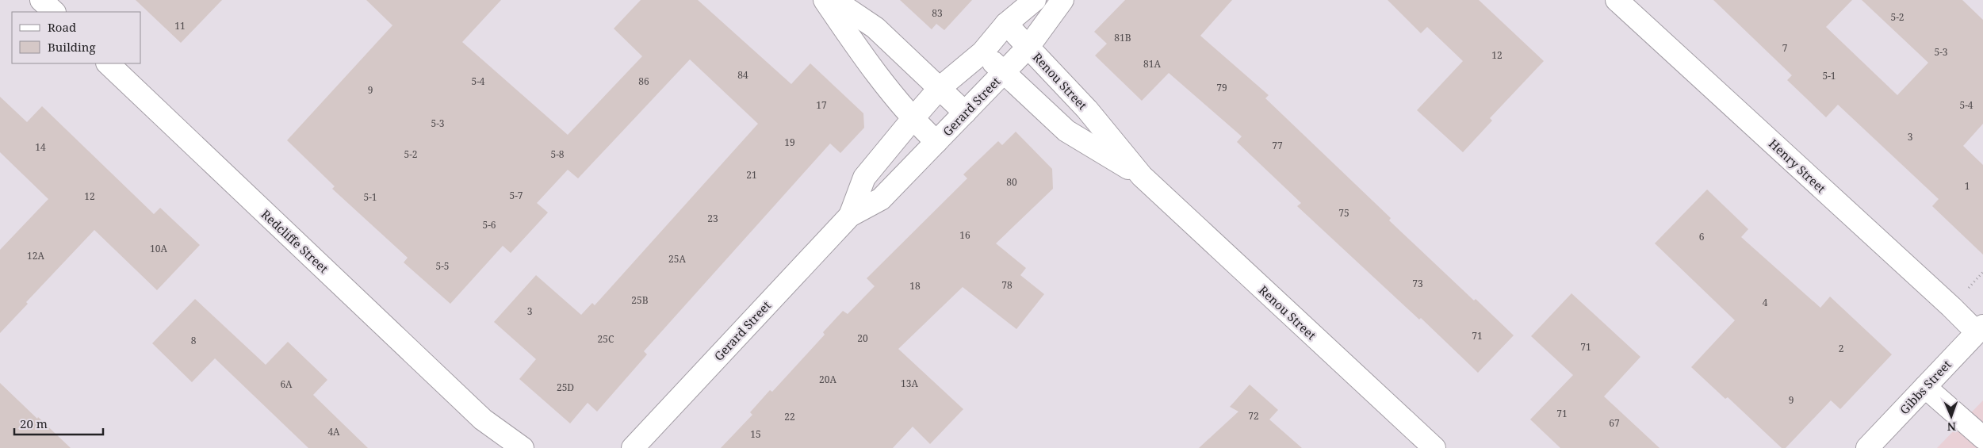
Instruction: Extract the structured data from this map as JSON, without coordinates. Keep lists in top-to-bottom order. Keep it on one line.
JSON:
{"streets":{"street":["Renou Street","Gerard Street","Henry Street","Redcliffe Street","Gibbs Street"]},"crossings":[["Renou Street","Gerard Street"],["Henry Street","Gibbs Street"]],"house_numbers":["83","5-2","11","81B","7","5-3","12","81A","84","5-1","5-4","86","79","9","17","5-4","5-3","3","19","77","14","5-2","5-8","21","80","1","5-7","12","5-1","75","23","5-6","16","6","10A","12A","25A","5-5","73","78","18","25B","4","3","71","20","25C","8","71","2","20A","13A","6A","25D","9","71","72","22","67","4A","15"],"legend":["Road","Building"],"scale_bar":"20 m","north":"bottom"}
